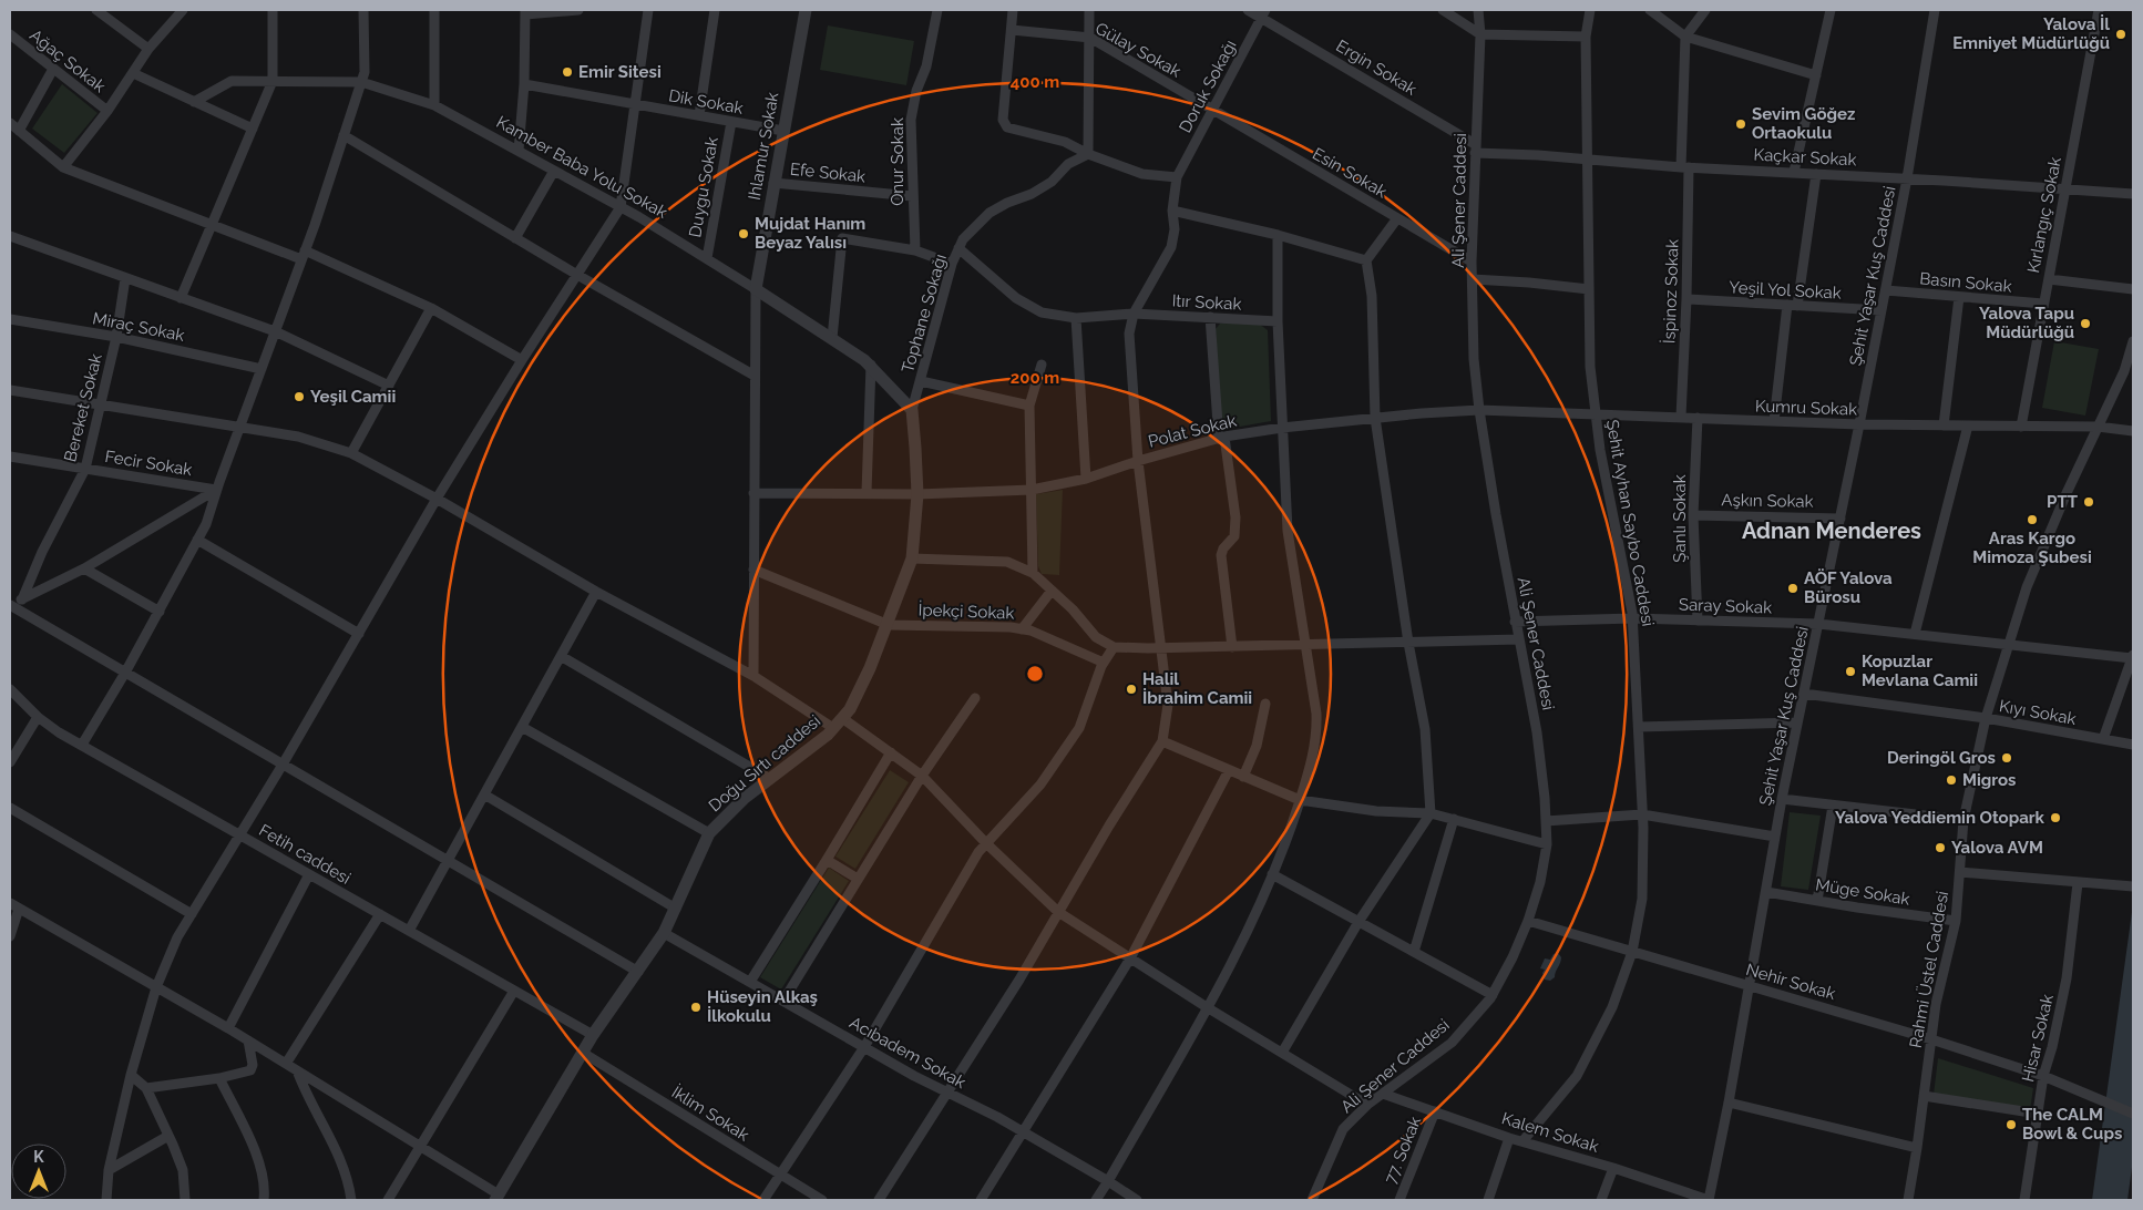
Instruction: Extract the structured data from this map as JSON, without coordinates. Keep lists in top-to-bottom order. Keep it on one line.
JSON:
{"streets":{"street":["Gülay Sokak","Ağaç Sokak","Ergin Sokak","Doruk Sokağı","Dik Sokak","Ihlamur Sokak","Kaçkar Sokak","Onur Sokak","Kamber Baba Yolu Sokak","Efe Sokak","Esin Sokak","Duygu Sokak","Ali Şener Caddesi","Kırlangıç Sokak","Şehit Yaşar Kuş Caddesi","Basın Sokak","Yeşil Yol Sokak","İspinoz Sokak","Itır Sokak","Tophane Sokağı","Miraç Sokak","Bereket Sokak","Kumru Sokak","Polat Sokak","Fecir Sokak","Aşkın Sokak","Şanlı Sokak","Şehit Ayhan Saybo Caddesi","Saray Sokak","İpekçi Sokak","Kıyı Sokak","Doğu Sırtı caddesi","Fetih caddesi","Müge Sokak","Rahmi Üstel Caddesi","Nehir Sokak","Hisar Sokak","Acıbadem Sokak","İklim Sokak","Kalem Sokak","77. Sokak"]},"crossings":[["Gülay Sokak","Doruk Sokağı"],["Gülay Sokak","Esin Sokak"],["Ergin Sokak","Doruk Sokağı"],["Ergin Sokak","Kaçkar Sokak"],["Ergin Sokak","Ali Şener Caddesi"],["Doruk Sokağı","Esin Sokak"],["Doruk Sokağı","Itır Sokak"],["Dik Sokak","Ihlamur Sokak"],["Dik Sokak","Duygu Sokak"],["Ihlamur Sokak","Kamber Baba Yolu Sokak"],["Ihlamur Sokak","Efe Sokak"],["Kaçkar Sokak","Ali Şener Caddesi"],["Kaçkar Sokak","Kırlangıç Sokak"],["Kaçkar Sokak","Şehit Yaşar Kuş Caddesi"],["Kaçkar Sokak","İspinoz Sokak"],["Kaçkar Sokak","Şehit Ayhan Saybo Caddesi"],["Onur Sokak","Efe Sokak"],["Kamber Baba Yolu Sokak","Duygu Sokak"],["Kamber Baba Yolu Sokak","Tophane Sokağı"],["Kamber Baba Yolu Sokak","Doğu Sırtı caddesi"],["Esin Sokak","Ali Şener Caddesi"],["Ali Şener Caddesi","Kumru Sokak"],["Ali Şener Caddesi","Polat Sokak"],["Ali Şener Caddesi","Saray Sokak"],["Ali Şener Caddesi","Nehir Sokak"],["Ali Şener Caddesi","Kalem Sokak"],["Kırlangıç Sokak","Basın Sokak"],["Kırlangıç Sokak","Kumru Sokak"],["Şehit Yaşar Kuş Caddesi","Basın Sokak"],["Şehit Yaşar Kuş Caddesi","Yeşil Yol Sokak"],["Şehit Yaşar Kuş Caddesi","Kumru Sokak"],["Şehit Yaşar Kuş Caddesi","Aşkın Sokak"],["Şehit Yaşar Kuş Caddesi","Saray Sokak"],["Şehit Yaşar Kuş Caddesi","Kıyı Sokak"],["Şehit Yaşar Kuş Caddesi","Müge Sokak"],["Şehit Yaşar Kuş Caddesi","Nehir Sokak"],["Şehit Yaşar Kuş Caddesi","Kalem Sokak"],["Yeşil Yol Sokak","İspinoz Sokak"],["İspinoz Sokak","Kumru Sokak"],["Itır Sokak","Tophane Sokağı"],["Tophane Sokağı","Doğu Sırtı caddesi"],["Miraç Sokak","Bereket Sokak"],["Bereket Sokak","Fecir Sokak"],["Kumru Sokak","Polat Sokak"],["Kumru Sokak","Şanlı Sokak"],["Kumru Sokak","Şehit Ayhan Saybo Caddesi"],["Kumru Sokak","Rahmi Üstel Caddesi"],["Polat Sokak","Doğu Sırtı caddesi"],["Aşkın Sokak","Şanlı Sokak"],["Şanlı Sokak","Saray Sokak"],["Şehit Ayhan Saybo Caddesi","Saray Sokak"],["Şehit Ayhan Saybo Caddesi","Nehir Sokak"],["Şehit Ayhan Saybo Caddesi","Kalem Sokak"],["Saray Sokak","Rahmi Üstel Caddesi"],["İpekçi Sokak","Doğu Sırtı caddesi"],["Kıyı Sokak","Rahmi Üstel Caddesi"],["Doğu Sırtı caddesi","Fetih caddesi"],["Doğu Sırtı caddesi","Acıbadem Sokak"],["Doğu Sırtı caddesi","İklim Sokak"],["Müge Sokak","Rahmi Üstel Caddesi"],["Rahmi Üstel Caddesi","Nehir Sokak"],["Nehir Sokak","Hisar Sokak"],["Kalem Sokak","77. Sokak"]],"districts":["Adnan Menderes"],"places":["Yalova İl Emniyet Müdürlüğü","Emir Sitesi","Sevim Göğez Ortaokulu","Mujdat Hanım Beyaz Yalısı","Yalova Tapu Müdürlüğü","Yeşil Camii","PTT","Aras Kargo Mimoza Şubesi","AÖF Yalova Bürosu","Kopuzlar Mevlana Camii","Halil İbrahim Camii","Deringöl Gros","Migros","Yalova Yeddiemin Otopark","Yalova AVM","Hüseyin Alkaş İlkokulu","The CALM Bowl & Cups"],"north":"top","rings":["400 m","200 m"]}
